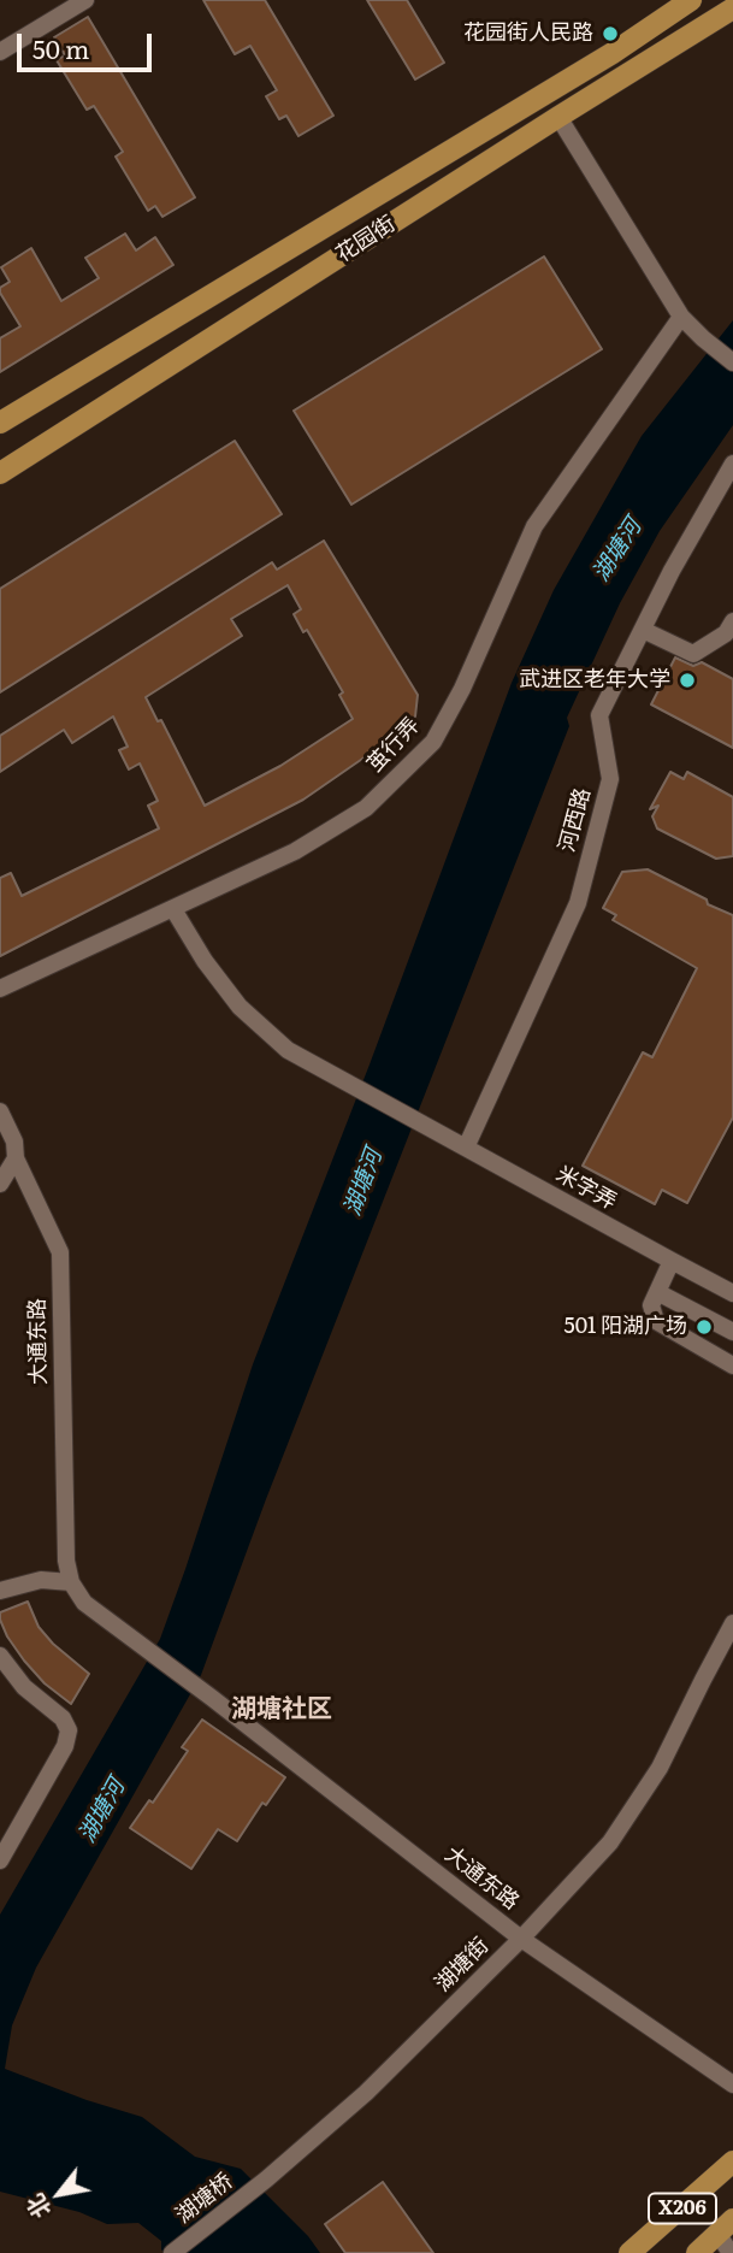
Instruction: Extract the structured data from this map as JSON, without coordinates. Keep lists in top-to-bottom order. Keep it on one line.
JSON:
{"streets":{"main road":["花园街","X206"],"street":["茧行弄","河西路","米字弄","大通东路","湖塘街","湖塘桥"]},"crossings":[["茧行弄","米字弄"],["河西路","米字弄"],["大通东路","湖塘街"],["湖塘街","湖塘桥"]],"districts":["湖塘社区"],"water":["湖塘河"],"places":["花园街人民路","武进区老年大学","501 阳湖广场"],"scale_bar":"50 m","north":"bottom left"}
